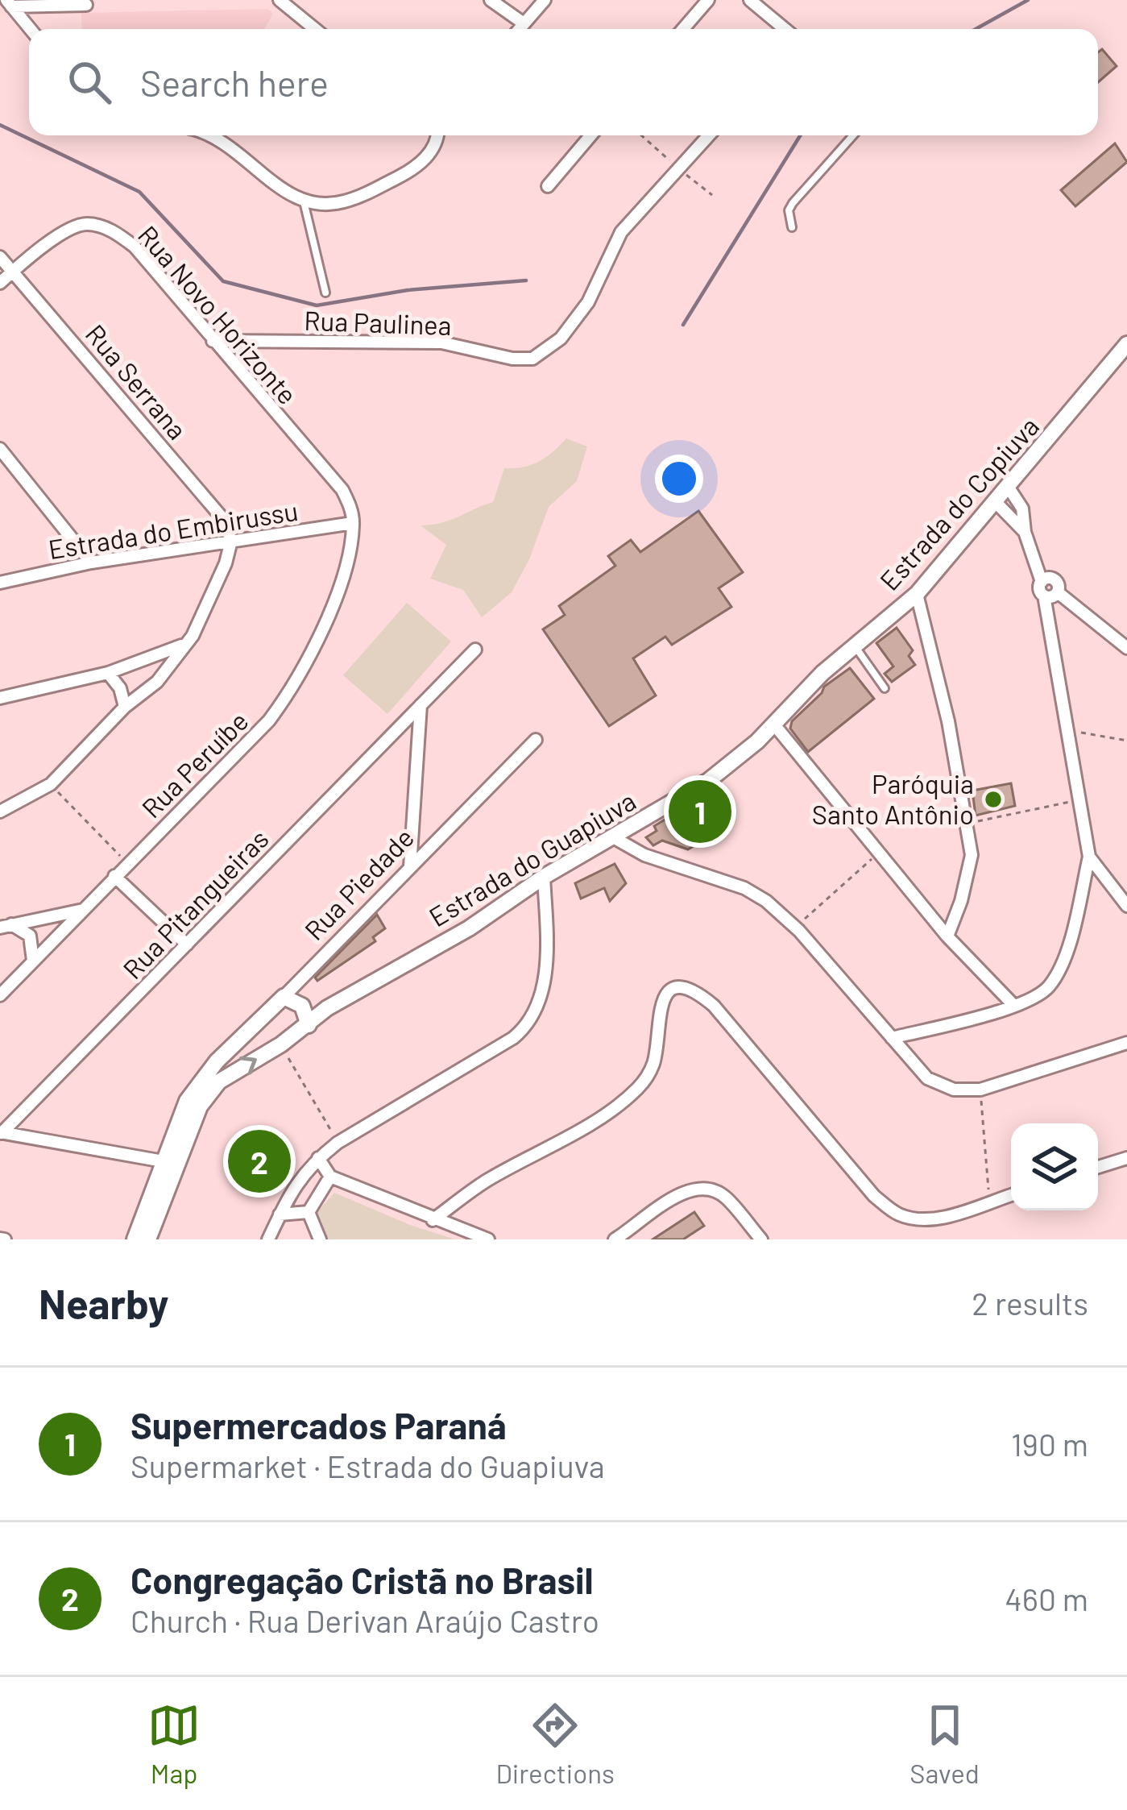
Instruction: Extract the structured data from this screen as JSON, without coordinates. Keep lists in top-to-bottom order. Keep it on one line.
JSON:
{"streets":{"street":["Rua Novo Horizonte","Rua Paulinea","Rua Serrana","Estrada do Copiuva","Estrada do Embirussu","Rua Peruíbe","Estrada do Guapiuva","Rua Piedade","Rua Pitangueiras"]},"crossings":[["Rua Novo Horizonte","Rua Paulinea"],["Rua Novo Horizonte","Rua Serrana"],["Rua Novo Horizonte","Estrada do Embirussu"],["Rua Novo Horizonte","Rua Peruíbe"],["Rua Serrana","Estrada do Embirussu"],["Estrada do Copiuva","Estrada do Guapiuva"],["Estrada do Embirussu","Rua Peruíbe"],["Estrada do Guapiuva","Rua Piedade"]],"places":["Paróquia Santo Antônio"],"page":{"search":"Search here","pins":["1","2"],"heading":["Nearby","2 results"],"list":[{"mark":"1","name":"Supermercados Paraná","note":"Supermarket · Estrada do Guapiuva","value":"190 m"},{"mark":"2","name":"Congregação Cristã no Brasil","note":"Church · Rua Derivan Araújo Castro","value":"460 m"}],"nav":["Map","Directions","Saved"]}}
